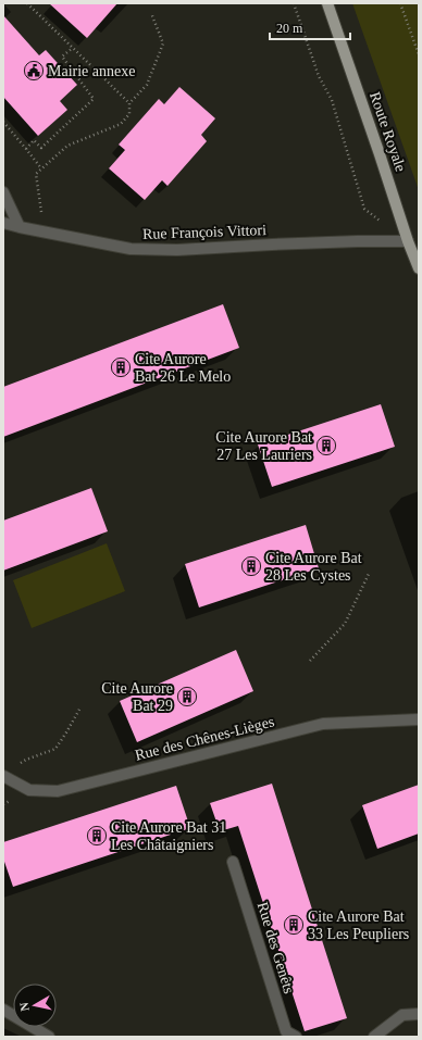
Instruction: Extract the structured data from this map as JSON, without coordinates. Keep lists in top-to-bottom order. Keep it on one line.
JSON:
{"streets":{"main road":["Route Royale"],"street":["Rue François Vittori","Rue des Chênes-Lièges","Rue des Genêts"]},"crossings":[["Route Royale","Rue François Vittori"]],"places":{"public building":["Mairie annexe"],"building":["Cite Aurore Bat 26 Le Melo","Cite Aurore Bat 27 Les Lauriers","Cite Aurore Bat 28 Les Cystes","Cite Aurore Bat 29","Cite Aurore Bat 31 Les Châtaigniers","Cite Aurore Bat 33 Les Peupliers"]},"scale_bar":"20 m","north":"left"}
